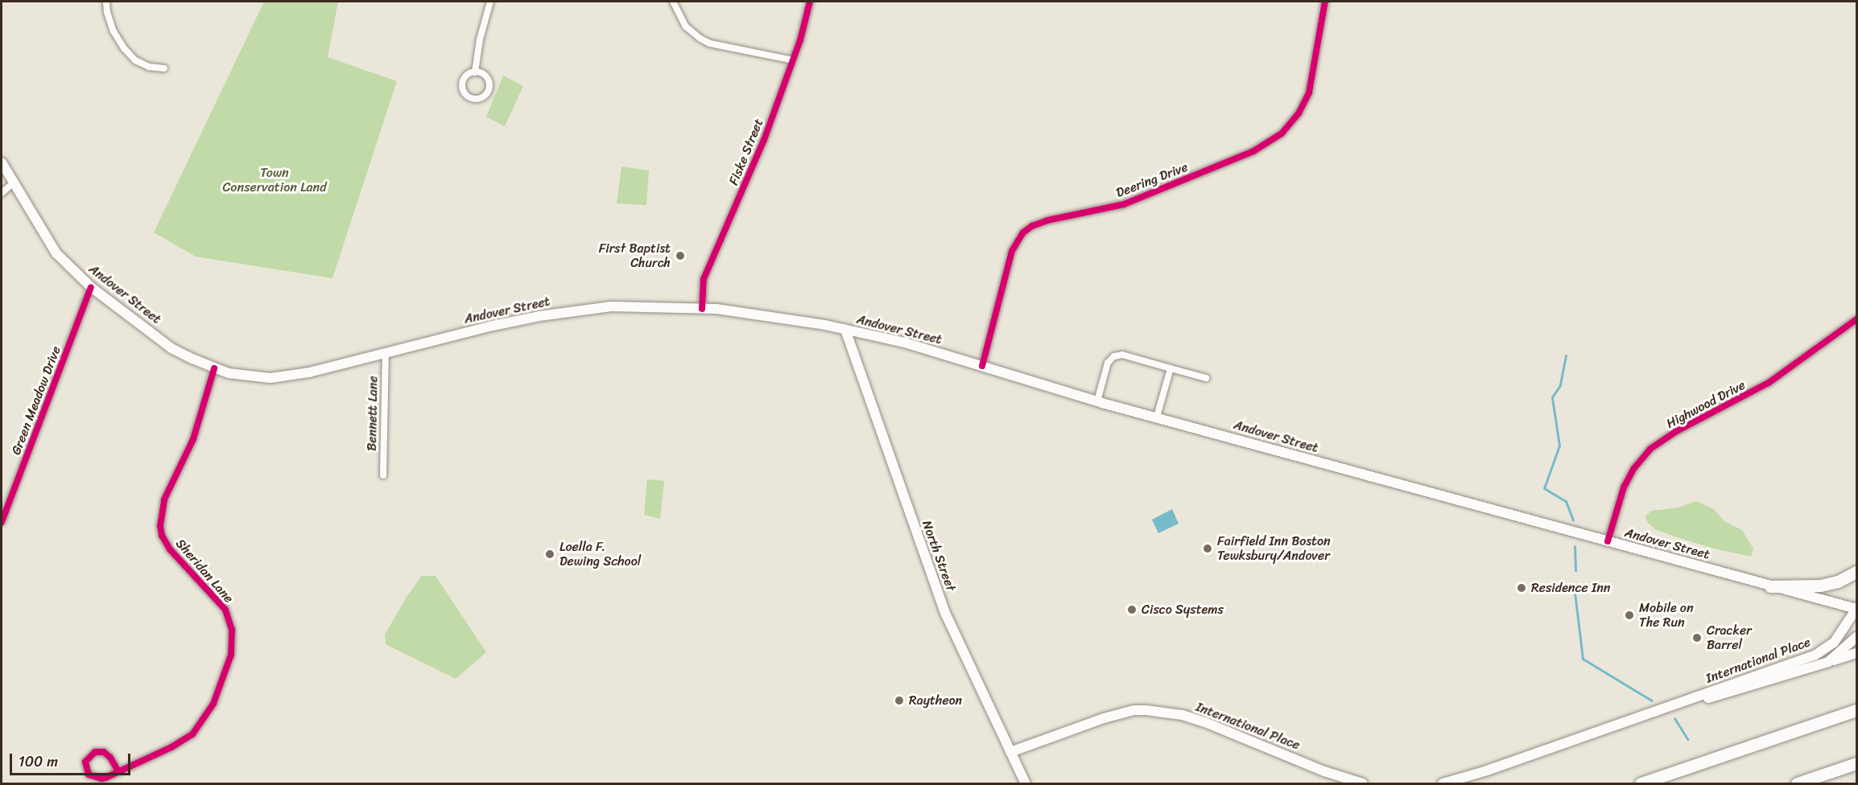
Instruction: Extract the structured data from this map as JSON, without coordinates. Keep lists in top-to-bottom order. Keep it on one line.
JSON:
{"streets":{"main road":["Andover Street","North Street","International Place"],"street":["Fiske Street","Deering Drive","Green Meadow Drive","Highwood Drive","Bennett Lane","Sheridan Lane"]},"crossings":[["Fiske Street","Andover Street"],["Deering Drive","Andover Street"],["Andover Street","Green Meadow Drive"],["Andover Street","Highwood Drive"],["Andover Street","Bennett Lane"],["Andover Street","North Street"],["Andover Street","Sheridan Lane"],["Andover Street","International Place"],["North Street","International Place"]],"parks":["Town Conservation Land"],"places":["First Baptist Church","Fairfield Inn Boston Tewksbury/Andover","Loella F. Dewing School","Residence Inn","Cisco Systems","Mobile on The Run","Cracker Barrel","Raytheon"],"scale_bar":"100 m"}
